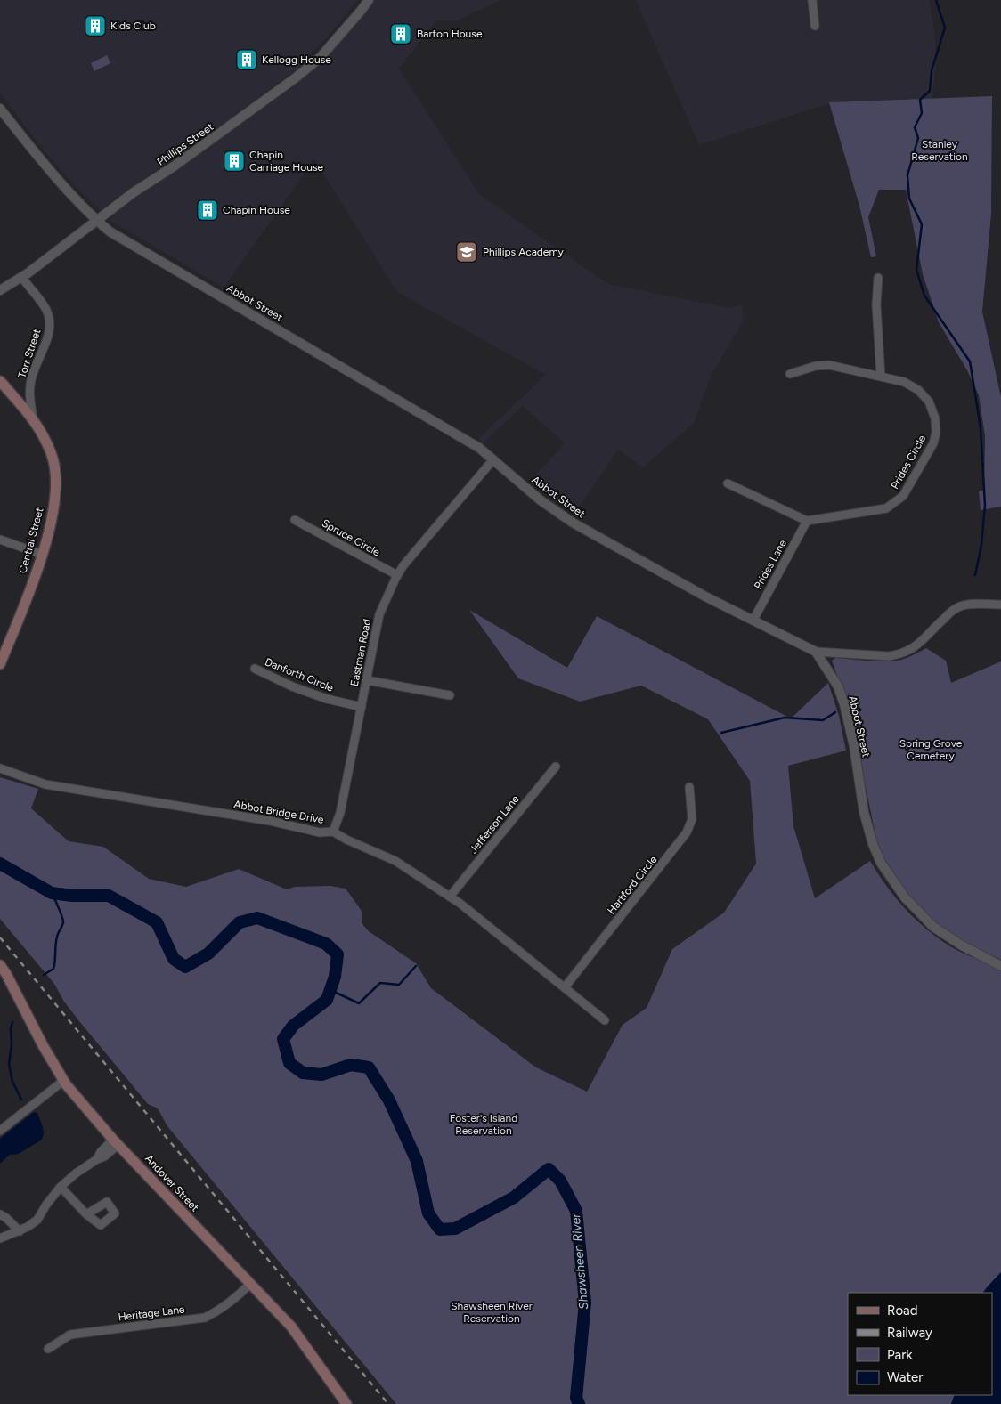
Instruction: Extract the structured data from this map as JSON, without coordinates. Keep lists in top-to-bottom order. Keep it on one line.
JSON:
{"streets":{"main road":["Central Street","Andover Street"],"street":["Phillips Street","Abbot Street","Torr Street","Prides Circle","Spruce Circle","Prides Lane","Eastman Road","Danforth Circle","Abbot Bridge Drive","Jefferson Lane","Hartford Circle","Heritage Lane"]},"crossings":[["Phillips Street","Abbot Street"],["Phillips Street","Torr Street"],["Abbot Street","Prides Lane"],["Abbot Street","Eastman Road"],["Torr Street","Central Street"],["Prides Circle","Prides Lane"],["Spruce Circle","Eastman Road"],["Eastman Road","Danforth Circle"],["Eastman Road","Abbot Bridge Drive"],["Abbot Bridge Drive","Jefferson Lane"],["Abbot Bridge Drive","Hartford Circle"],["Andover Street","Heritage Lane"]],"water":["Shawsheen River"],"parks":["Stanley Reservation","Spring Grove Cemetery","Foster's Island Reservation","Shawsheen River Reservation"],"places":{"building":["Kids Club","Barton House","Kellogg House","Chapin Carriage House","Chapin House"],"school or university":["Phillips Academy"]},"legend":["Road","Railway","Park","Water"]}
